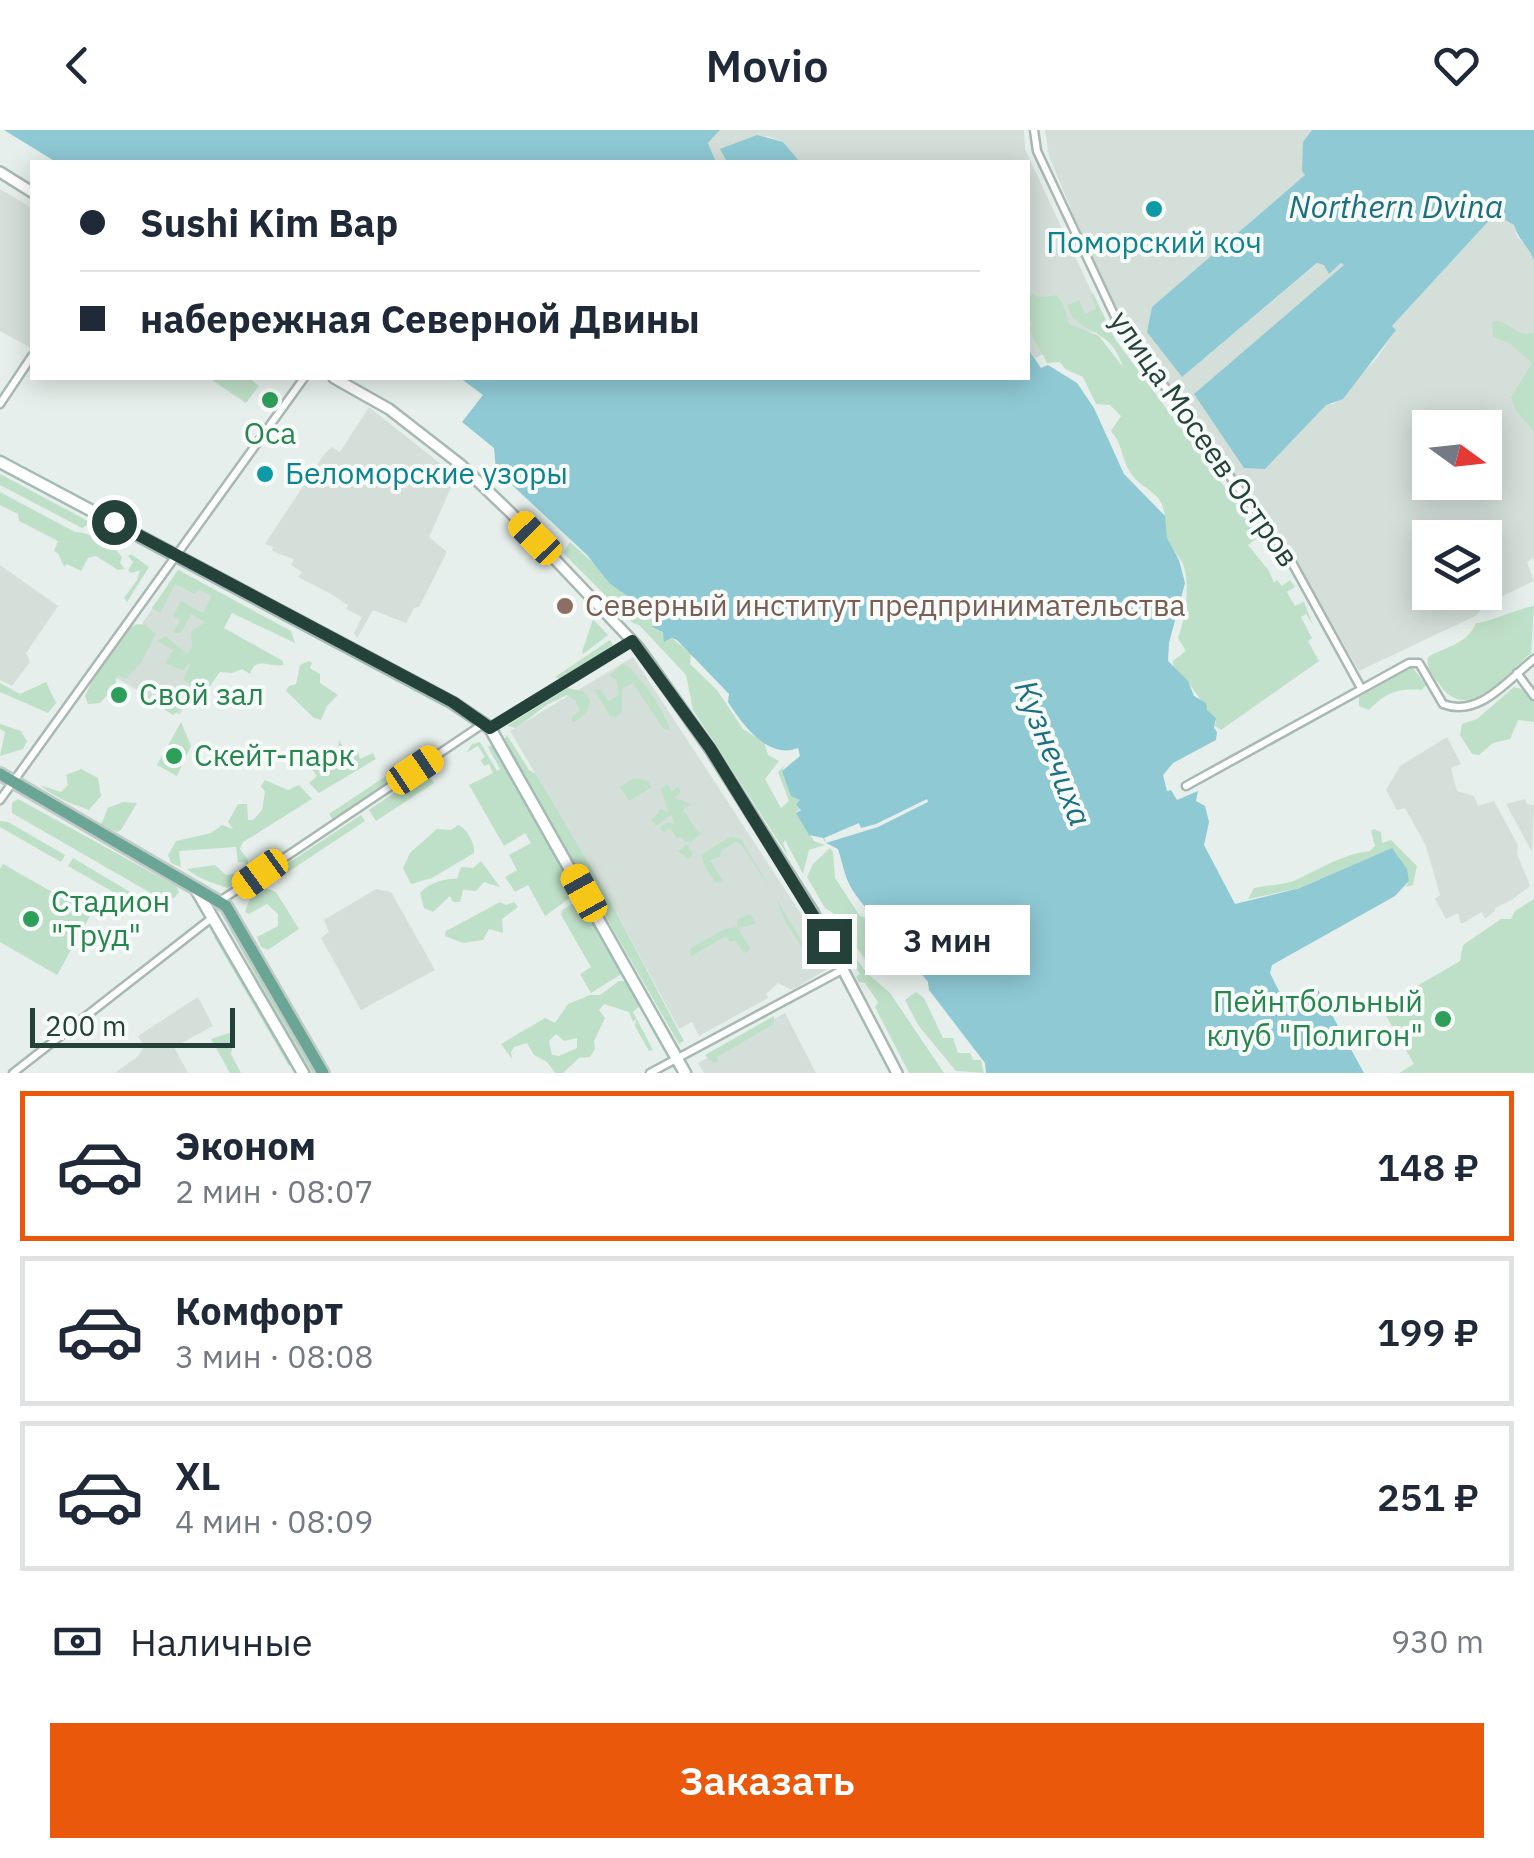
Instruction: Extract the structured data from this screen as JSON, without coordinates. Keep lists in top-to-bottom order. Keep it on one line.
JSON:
{"streets":{"street":["улица Мосеев Остров"]},"water":["Northern Dvina","Кузнечиха"],"places":["Поморский коч","Оса","Беломорские узоры","Северный институт предпринимательства","Свой зал","Скейт-парк","Стадион \"Труд\"","Пейнтбольный клуб \"Полигон\""],"scale_bar":"200 m","north":"right","page":{"header":"Movio","banner":["Sushi Kim Bap","набережная Северной Двины"],"bubble":"3 мин","scale":"200 m","list":[{"name":"Эконом","note":"2 мин · 08:07","value":"148 ₽"},{"name":"Комфорт","note":"3 мин · 08:08","value":"199 ₽"},{"name":"XL","note":"4 мин · 08:09","value":"251 ₽"}],"pay":["Наличные","930 m"],"buttons":"Заказать"}}
